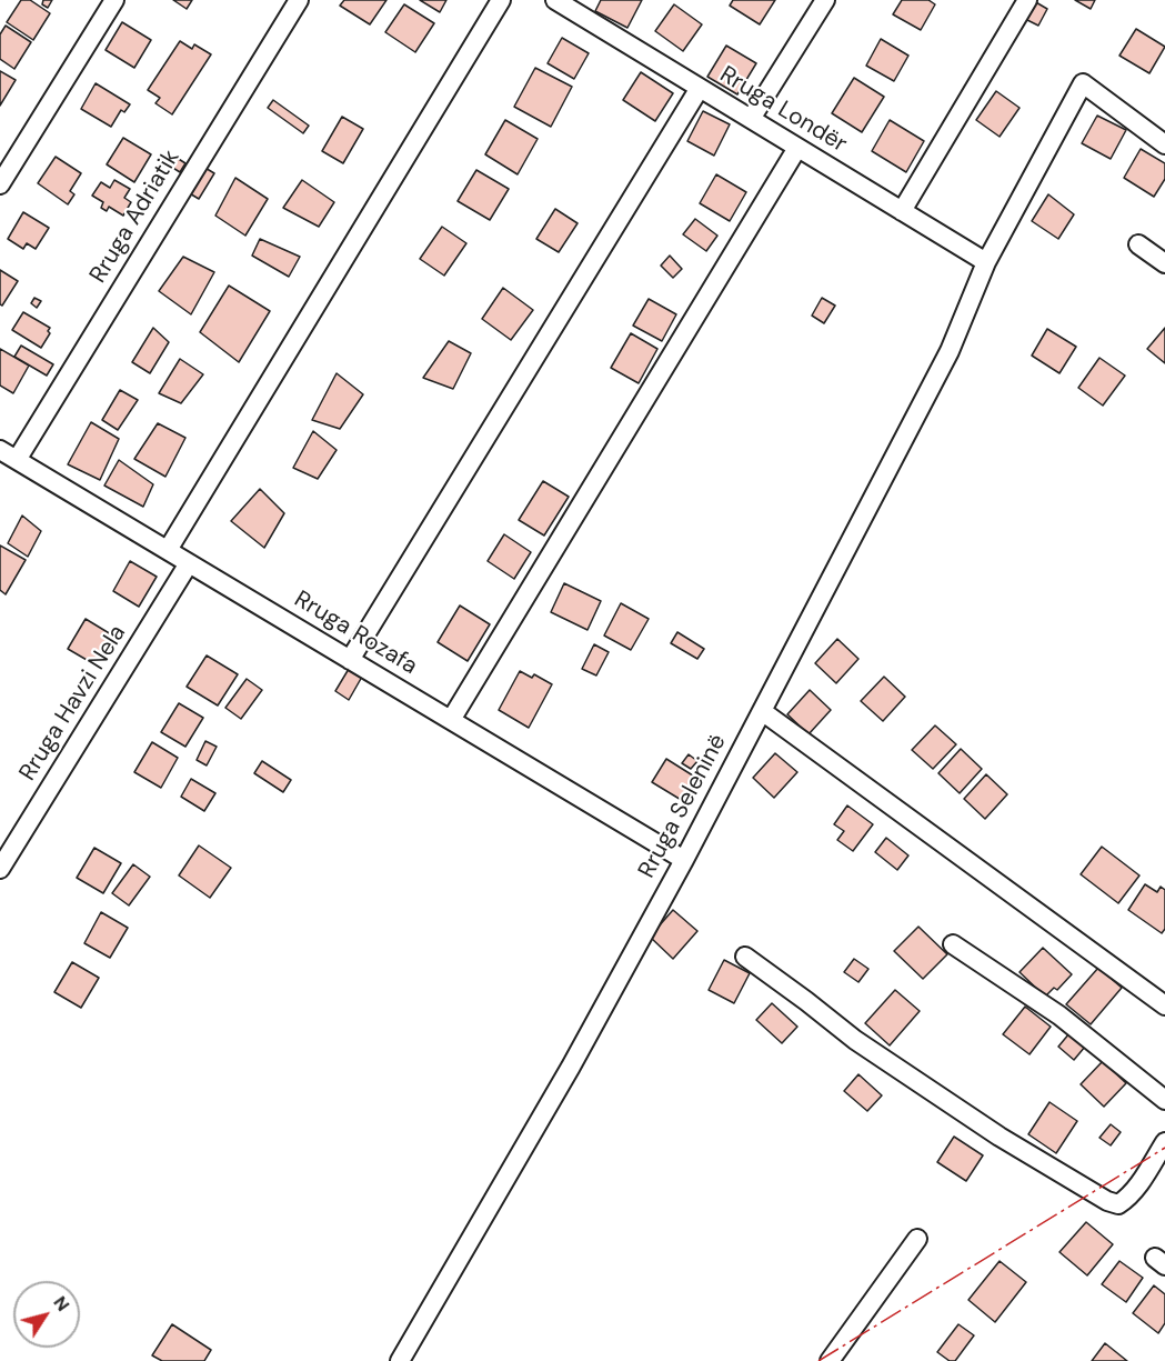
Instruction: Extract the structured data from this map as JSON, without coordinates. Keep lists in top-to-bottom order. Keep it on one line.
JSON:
{"streets":{"street":["Rruga Londër","Rruga Adriatik","Rruga Rozafa","Rruga Havzi Nela","Rruga Seleninë"]},"crossings":[["Rruga Londër","Rruga Seleninë"],["Rruga Adriatik","Rruga Rozafa"],["Rruga Rozafa","Rruga Havzi Nela"],["Rruga Rozafa","Rruga Seleninë"]],"north":"top right"}
